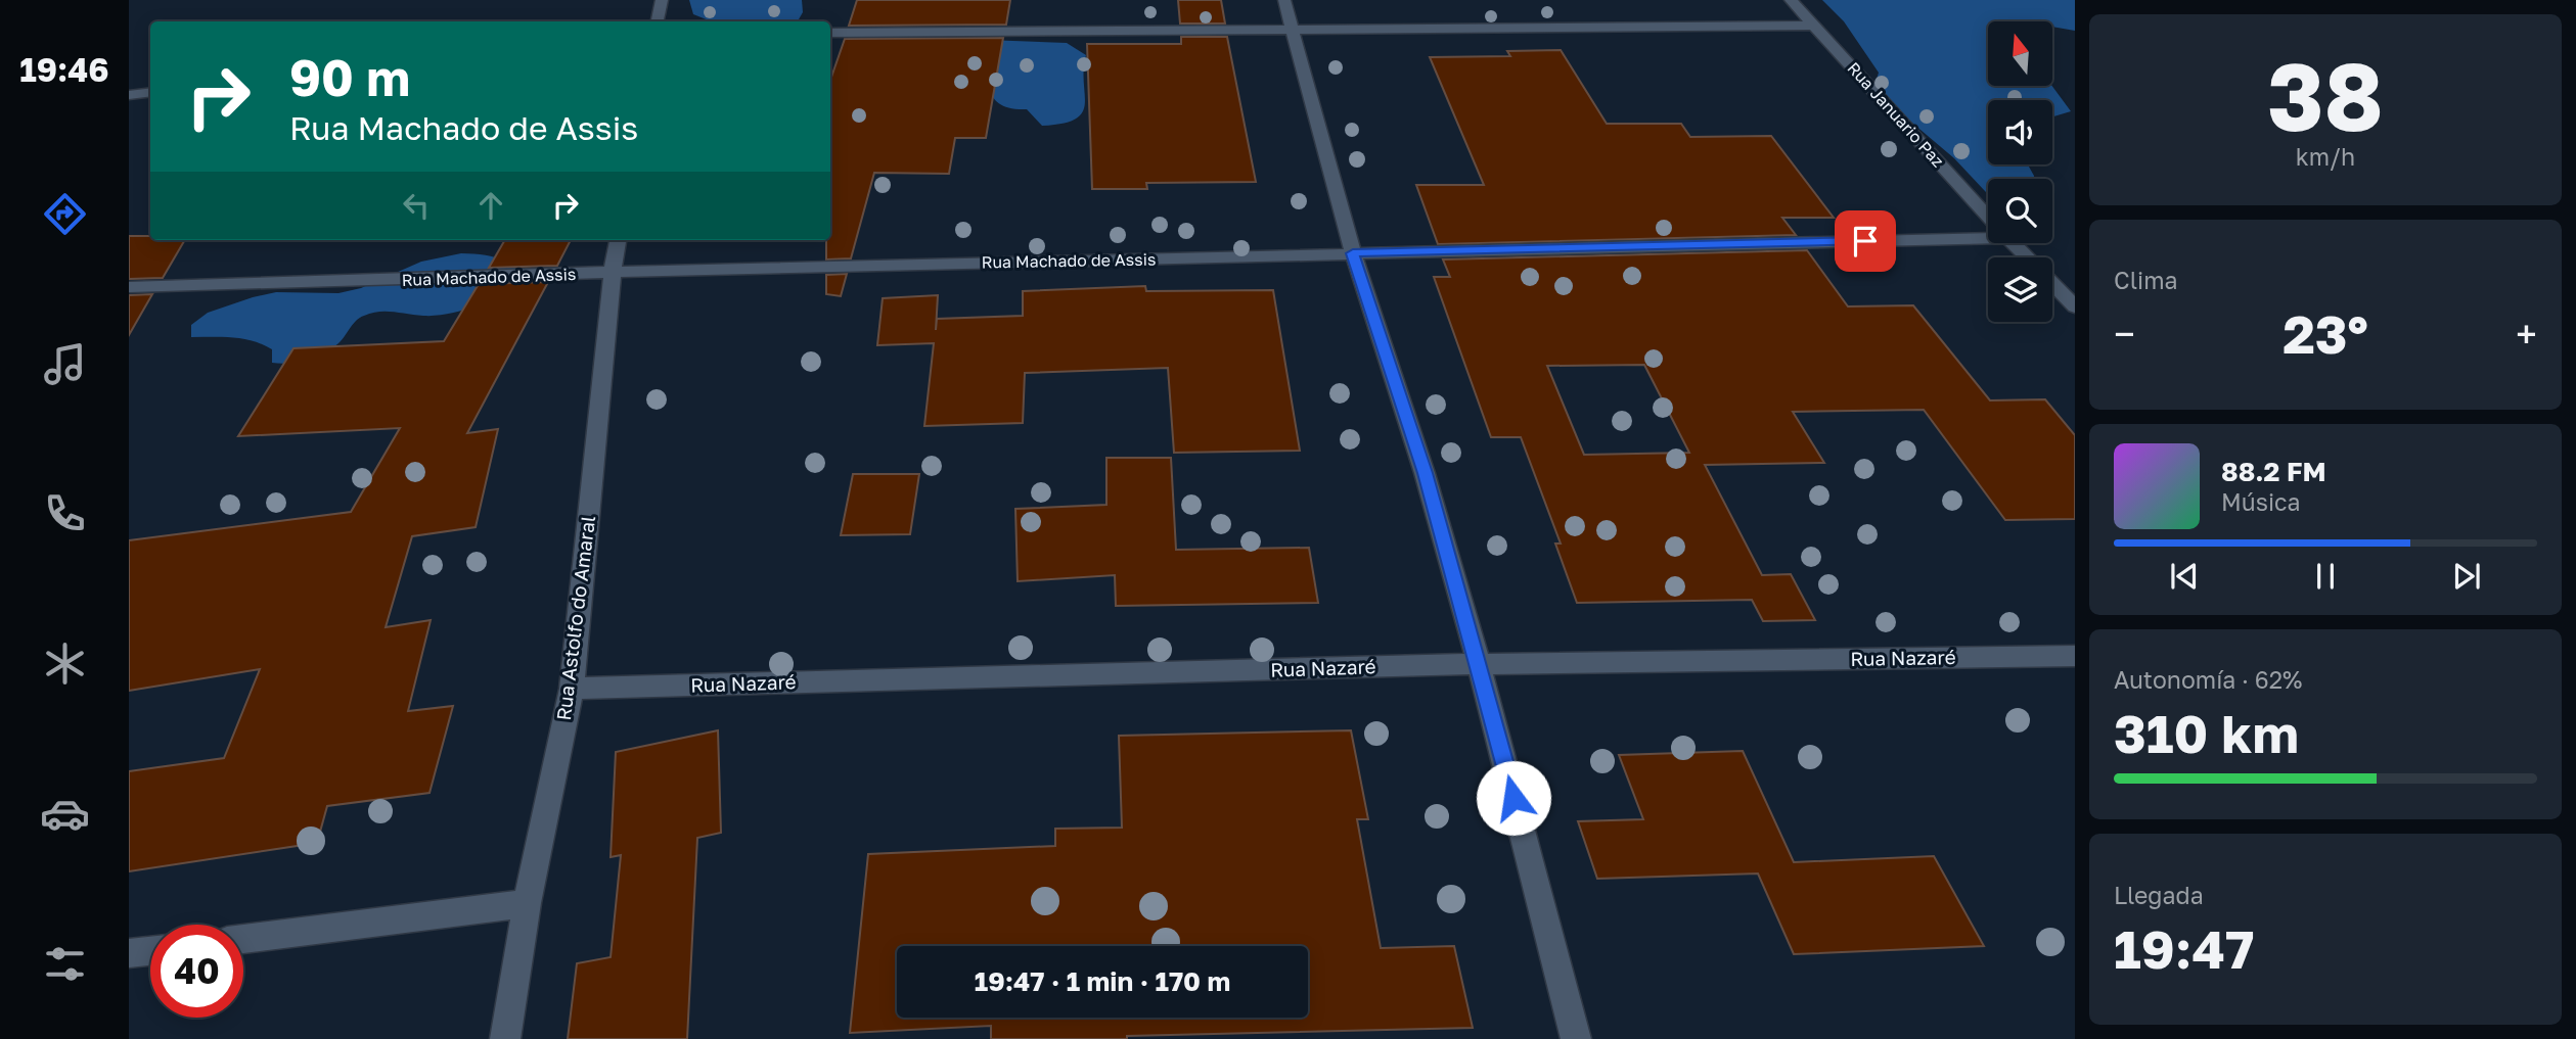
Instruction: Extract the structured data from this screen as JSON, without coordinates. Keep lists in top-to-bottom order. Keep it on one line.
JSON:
{"streets":{"street":["Rua Januario Paz","Rua Machado de Assis","Rua Astolfo do Amaral","Rua Nazaré"]},"crossings":[["Rua Machado de Assis","Rua Astolfo do Amaral"],["Rua Astolfo do Amaral","Rua Nazaré"]],"north":"top","page":{"tabs":"19:46","tile":[["38","km/h"],"Clima",["Autonomía · 62%","310 km"],["Llegada","19:47"]],"turn":["90 m","Rua Machado de Assis"],"heat":["−","23°","+"],"song":["88.2 FM","Música"],"limit":"40","trip":"19:47 · 1 min · 170 m"}}
